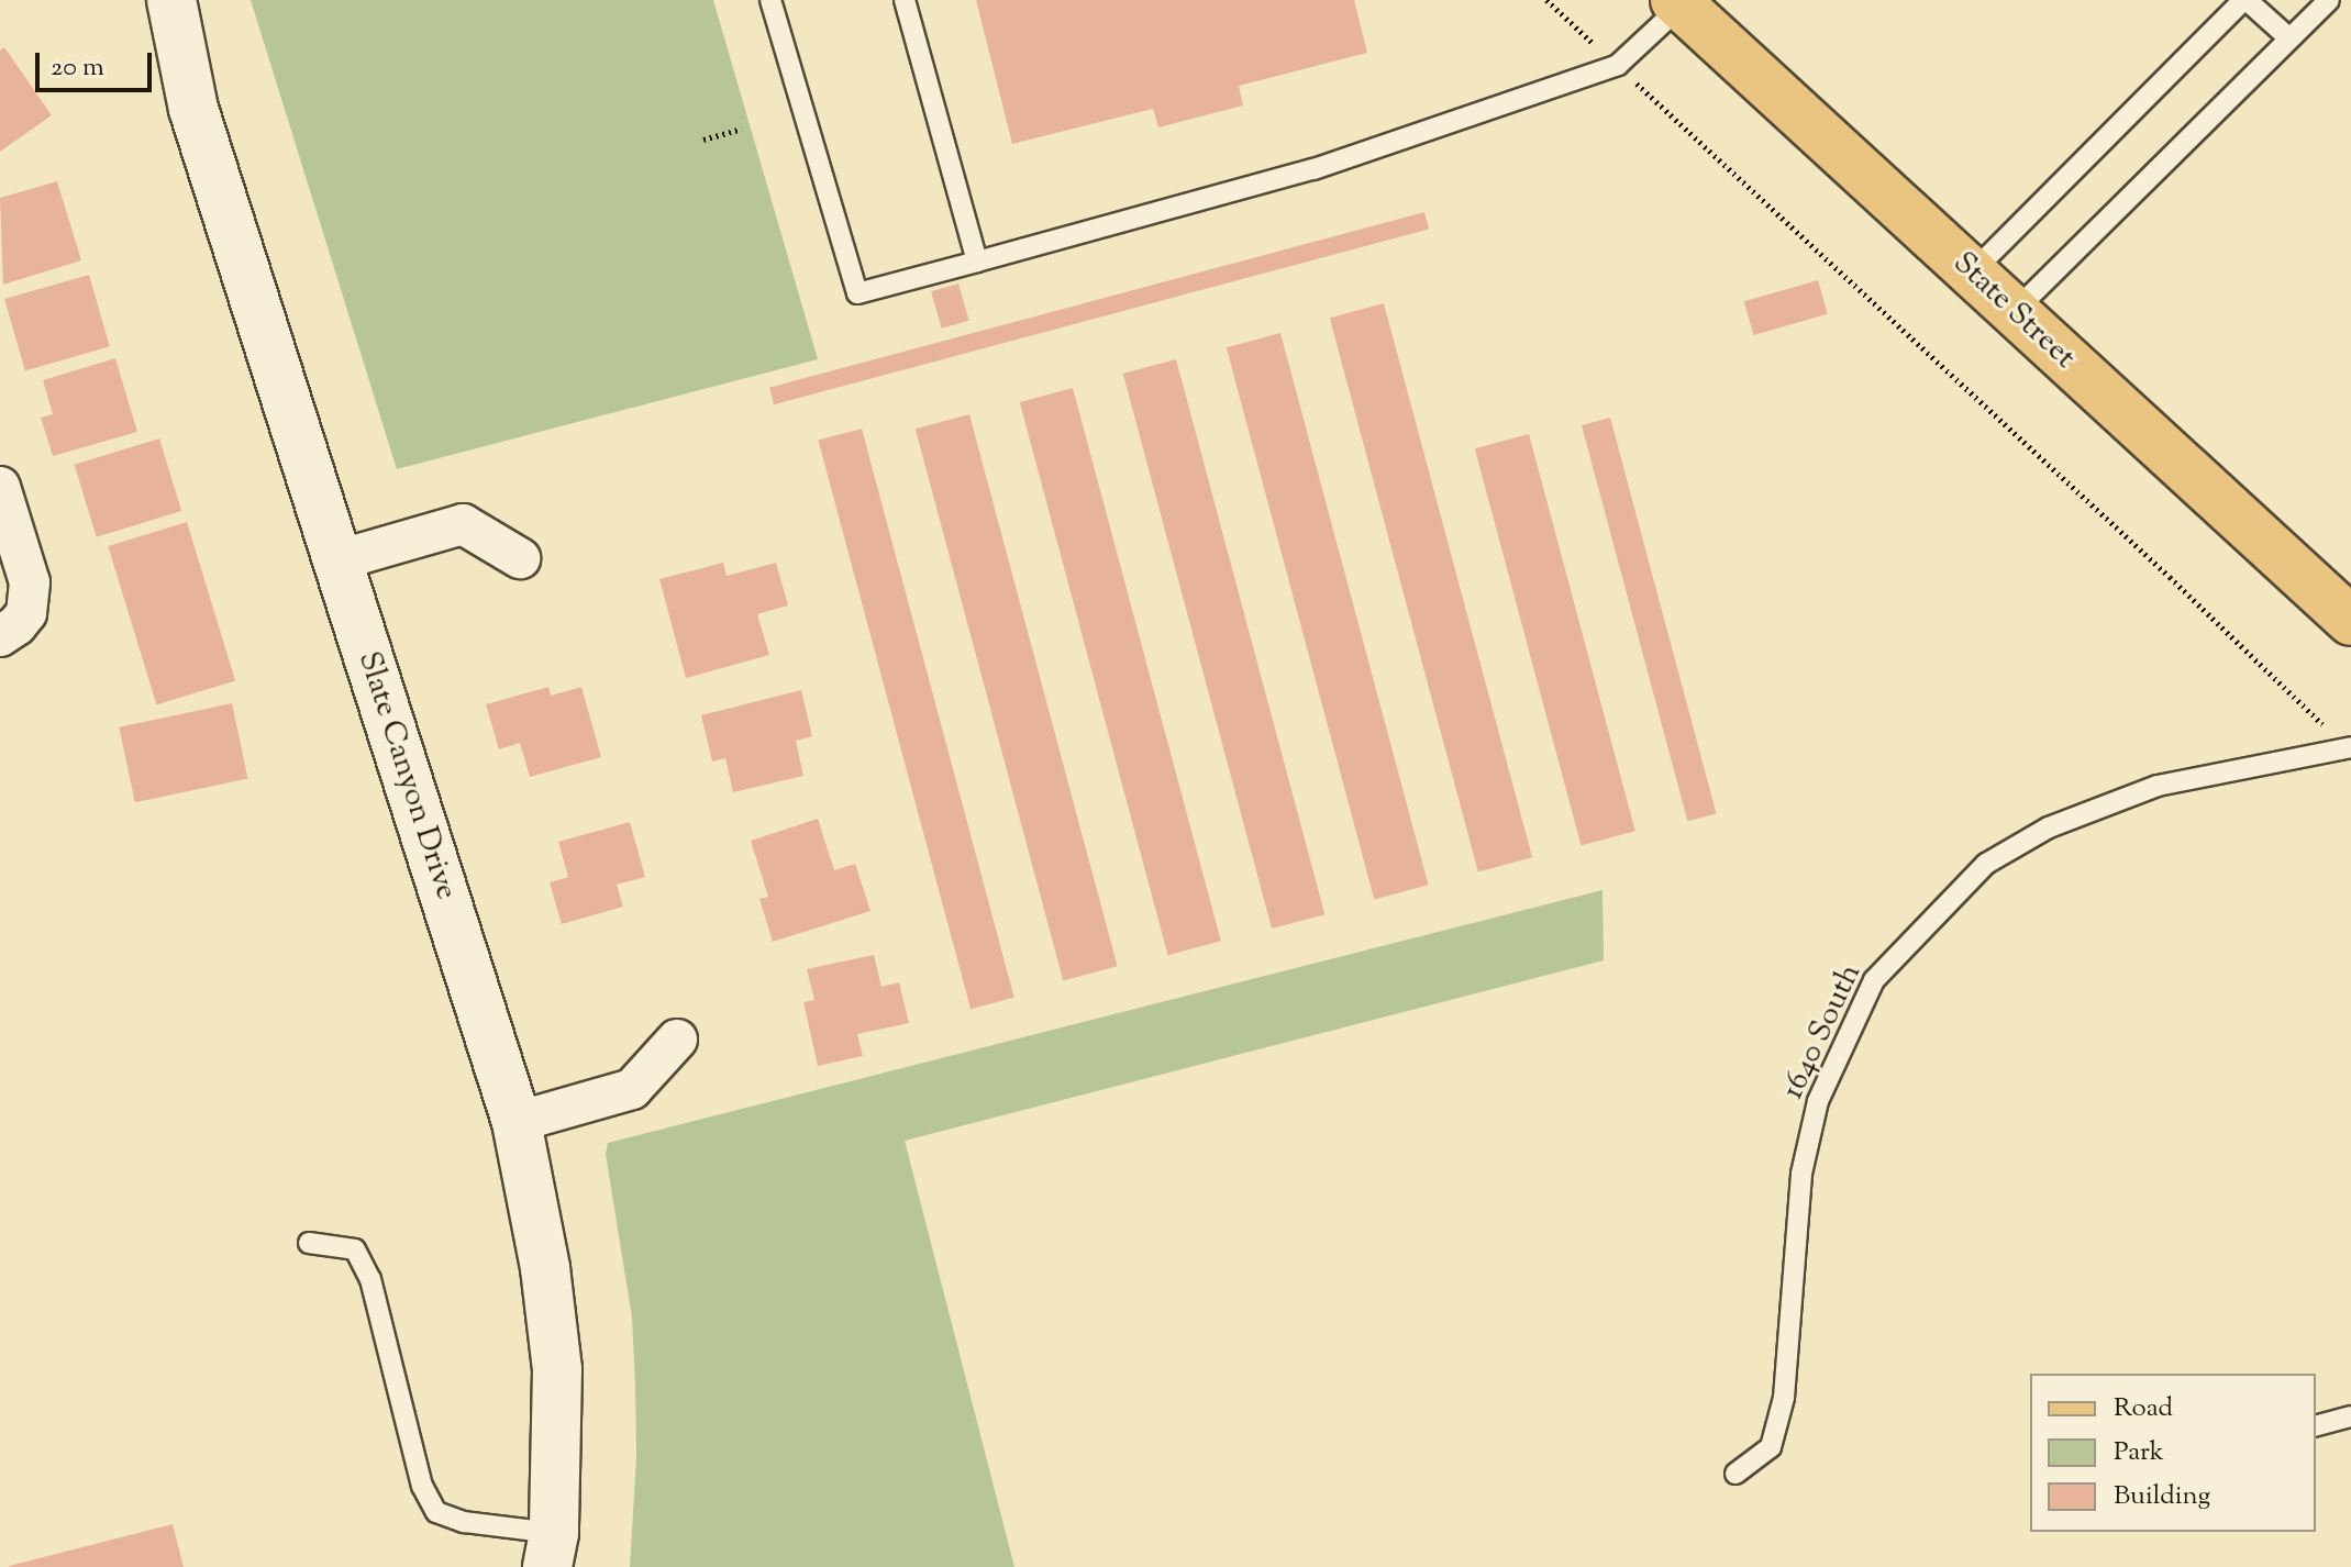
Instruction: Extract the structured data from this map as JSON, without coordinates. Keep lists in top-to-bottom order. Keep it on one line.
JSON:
{"streets":{"main road":["State Street"],"street":["Slate Canyon Drive"],"lane":["1640 South"]},"legend":["Road","Park","Building"],"scale_bar":"20 m"}
